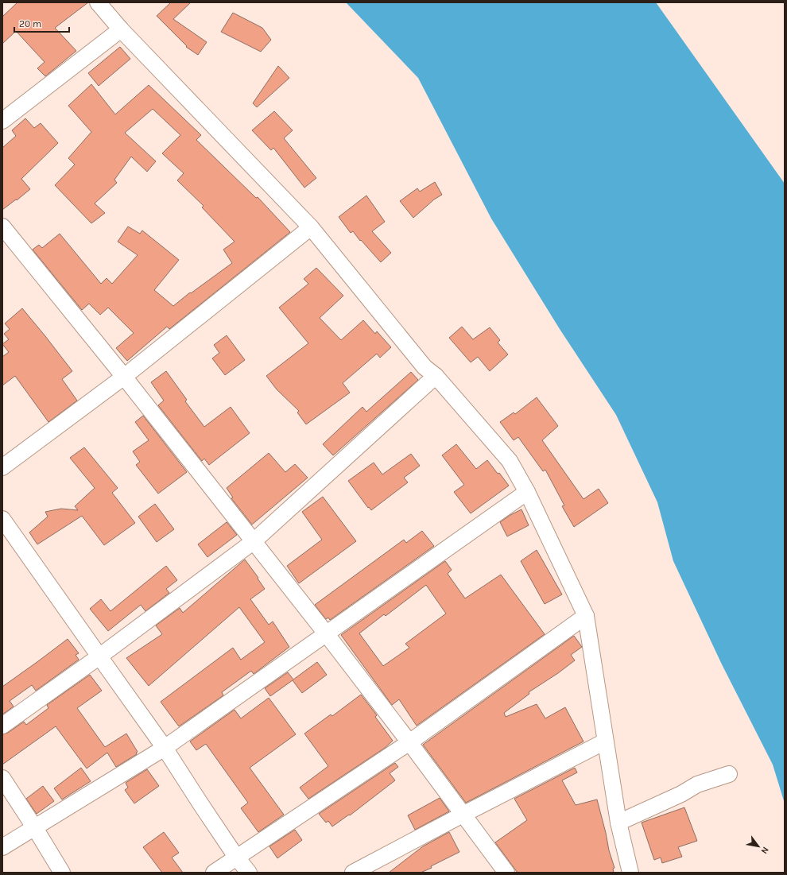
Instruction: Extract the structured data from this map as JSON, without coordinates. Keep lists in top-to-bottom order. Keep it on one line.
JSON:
{"scale_bar":"20 m","north":"bottom right"}
